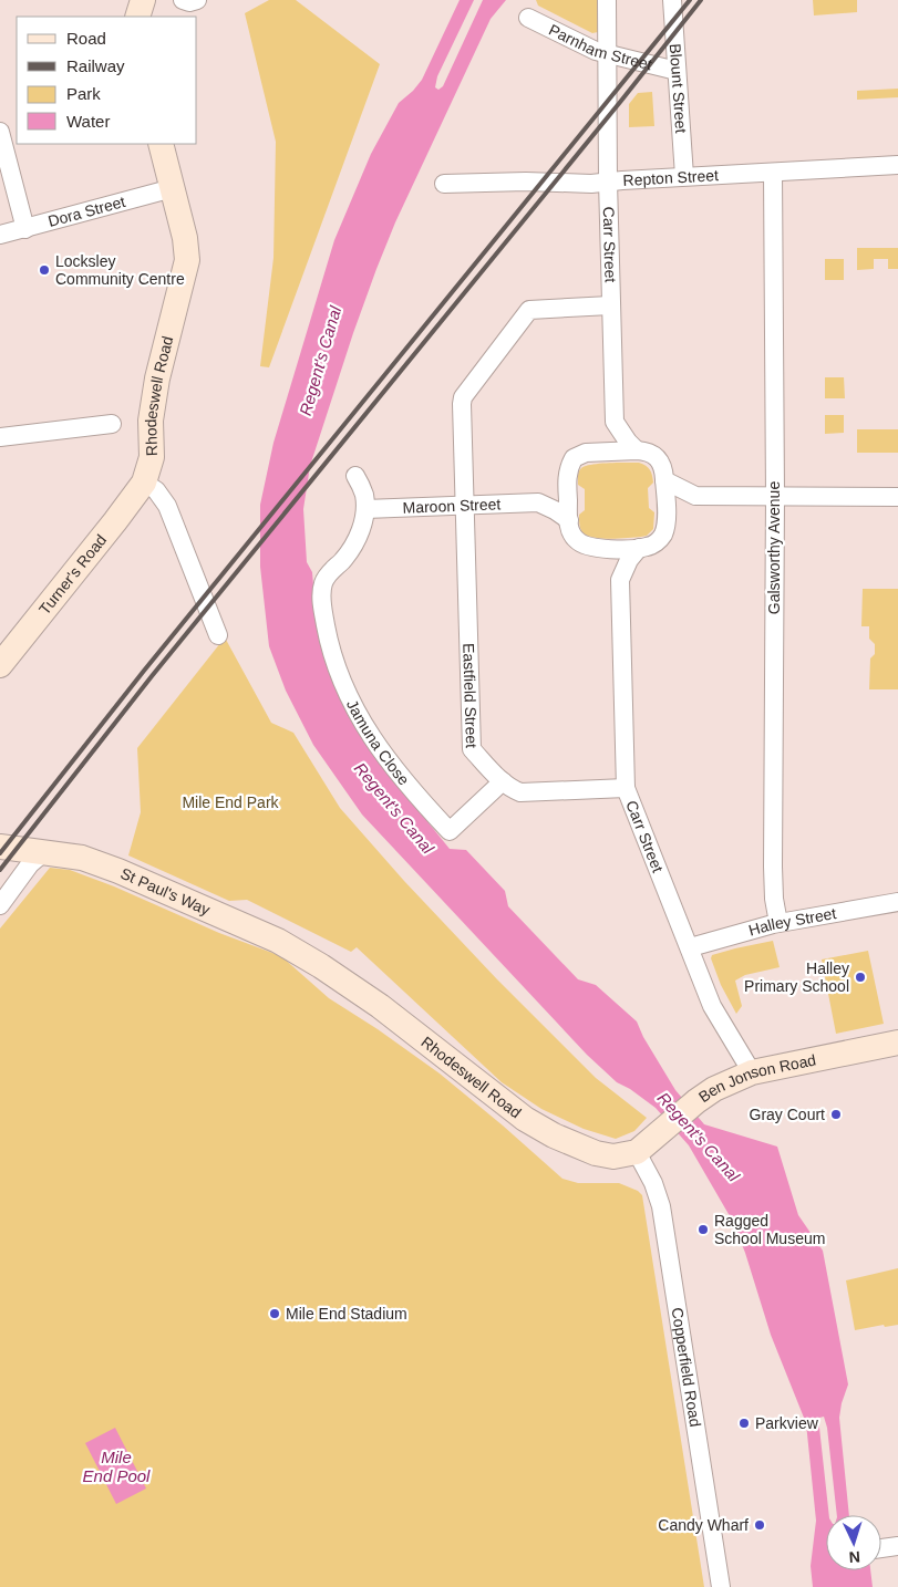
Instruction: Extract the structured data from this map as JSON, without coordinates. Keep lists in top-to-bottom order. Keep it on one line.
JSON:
{"streets":{"main road":["Rhodeswell Road","Turner's Road","St Paul's Way","Ben Jonson Road"],"street":["Parnham Street","Blount Street","Repton Street","Dora Street","Carr Street","Maroon Street","Galsworthy Avenue","Eastfield Street","Jamuna Close","Halley Street","Copperfield Road"]},"crossings":[["Parnham Street","Blount Street"],["Parnham Street","Carr Street"],["Blount Street","Repton Street"],["Repton Street","Carr Street"],["Repton Street","Galsworthy Avenue"],["Dora Street","Rhodeswell Road"],["Carr Street","Maroon Street"],["Carr Street","Eastfield Street"],["Carr Street","Halley Street"],["Carr Street","Ben Jonson Road"],["Rhodeswell Road","Turner's Road"],["Rhodeswell Road","St Paul's Way"],["Rhodeswell Road","Ben Jonson Road"],["Rhodeswell Road","Copperfield Road"],["Maroon Street","Eastfield Street"],["Maroon Street","Jamuna Close"],["Galsworthy Avenue","Halley Street"],["Eastfield Street","Jamuna Close"],["Ben Jonson Road","Copperfield Road"]],"water":["Regent's Canal","Mile End Pool"],"parks":["Mile End Park"],"places":["Locksley Community Centre","Halley Primary School","Gray Court","Ragged School Museum","Mile End Stadium","Parkview","Candy Wharf"],"legend":["Road","Railway","Park","Water"],"north":"bottom"}
